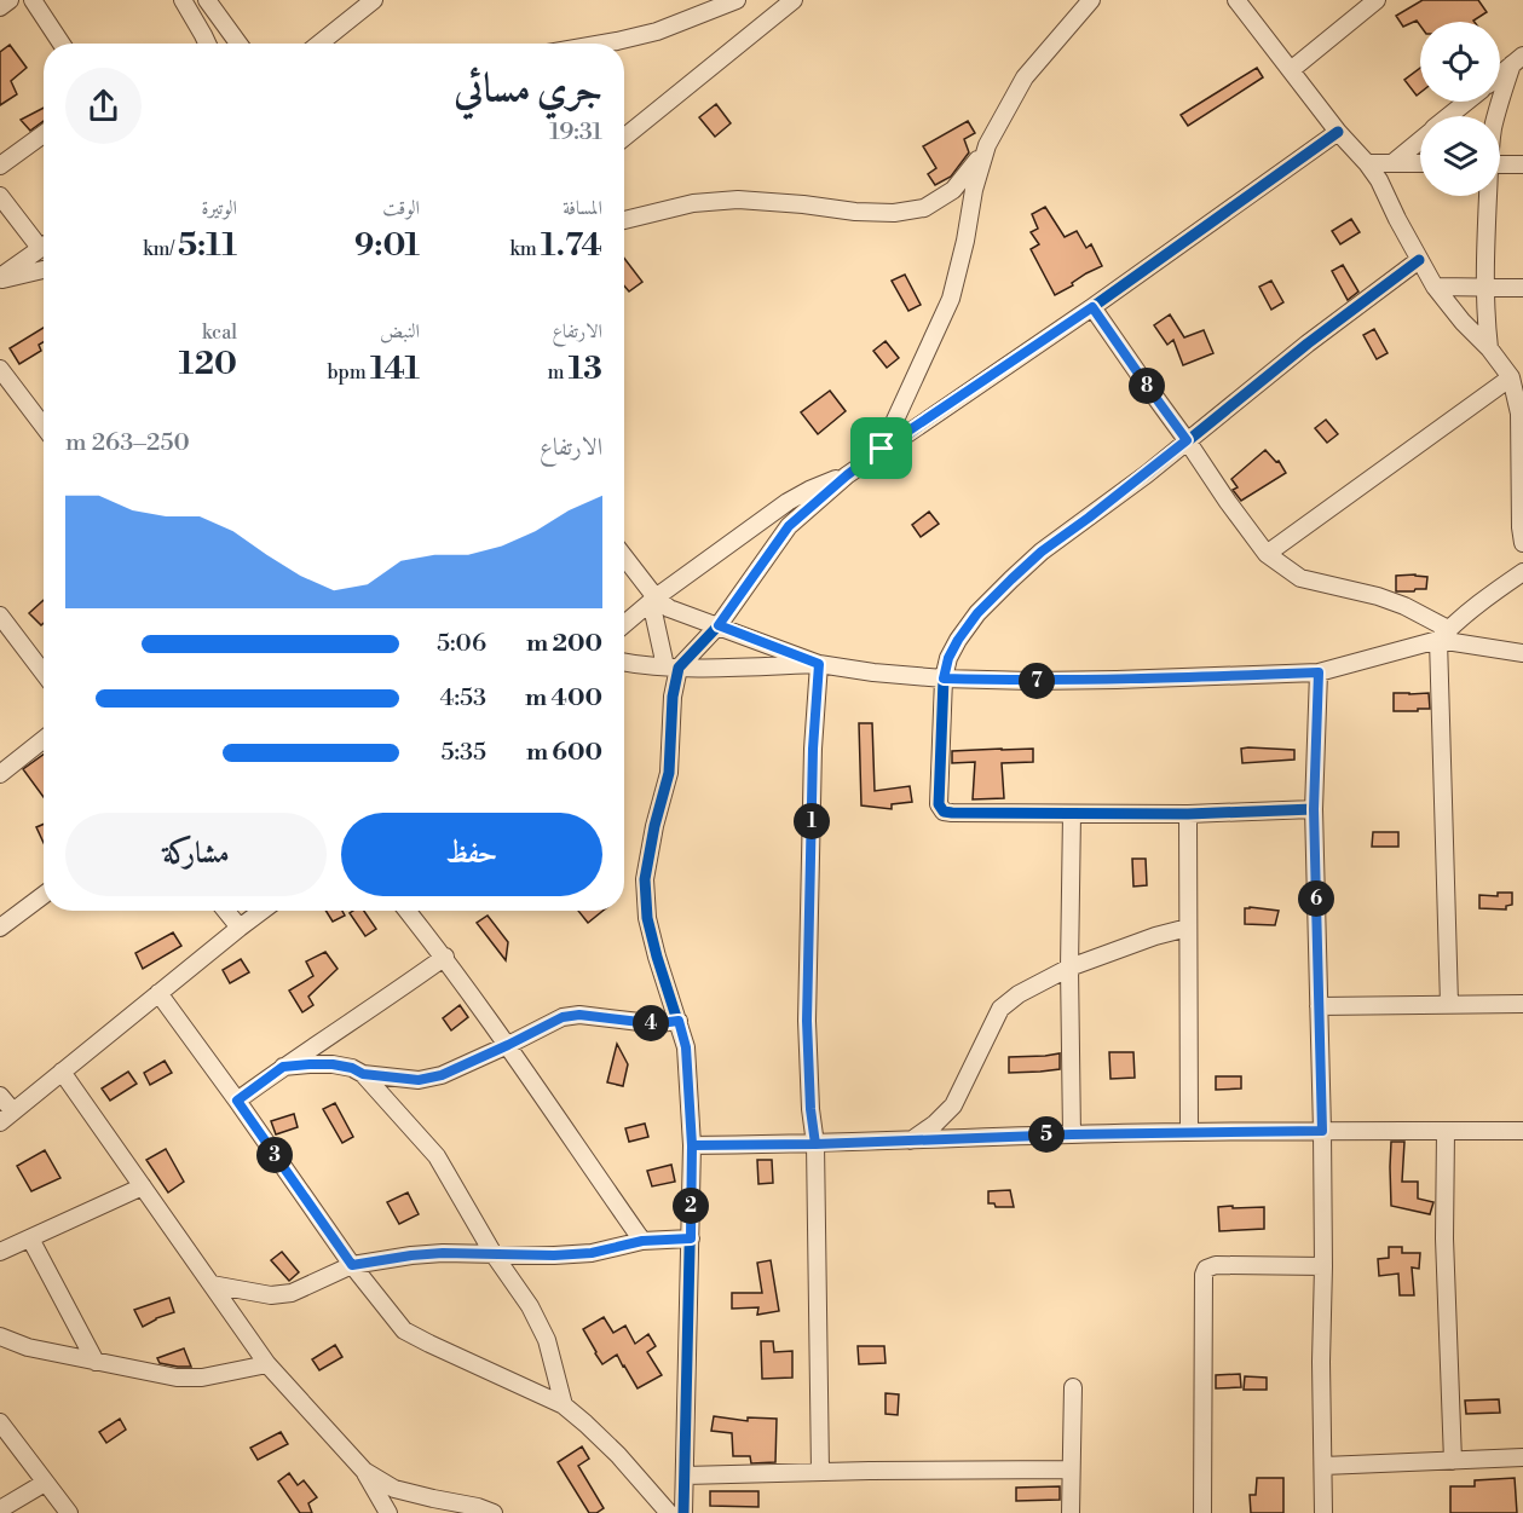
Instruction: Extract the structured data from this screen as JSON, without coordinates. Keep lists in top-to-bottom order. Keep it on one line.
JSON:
{"page":{"heading":["جري مسائي","19:31"],"stats":[["المسافة","1.74 km"],["الوقت","9:01"],["الوتيرة","5:11 /km"],["الارتفاع","13 m"],["النبض","141 bpm"],["kcal","120"]],"pins":["8","7","1","6","4","5","3","2"],"chart":["الارتفاع","250–263 m"],"list":[{"name":"200 m","note":"5:06"},{"name":"400 m","note":"4:53"},{"name":"600 m","note":"5:35"}],"buttons":["حفظ","مشاركة"]}}
